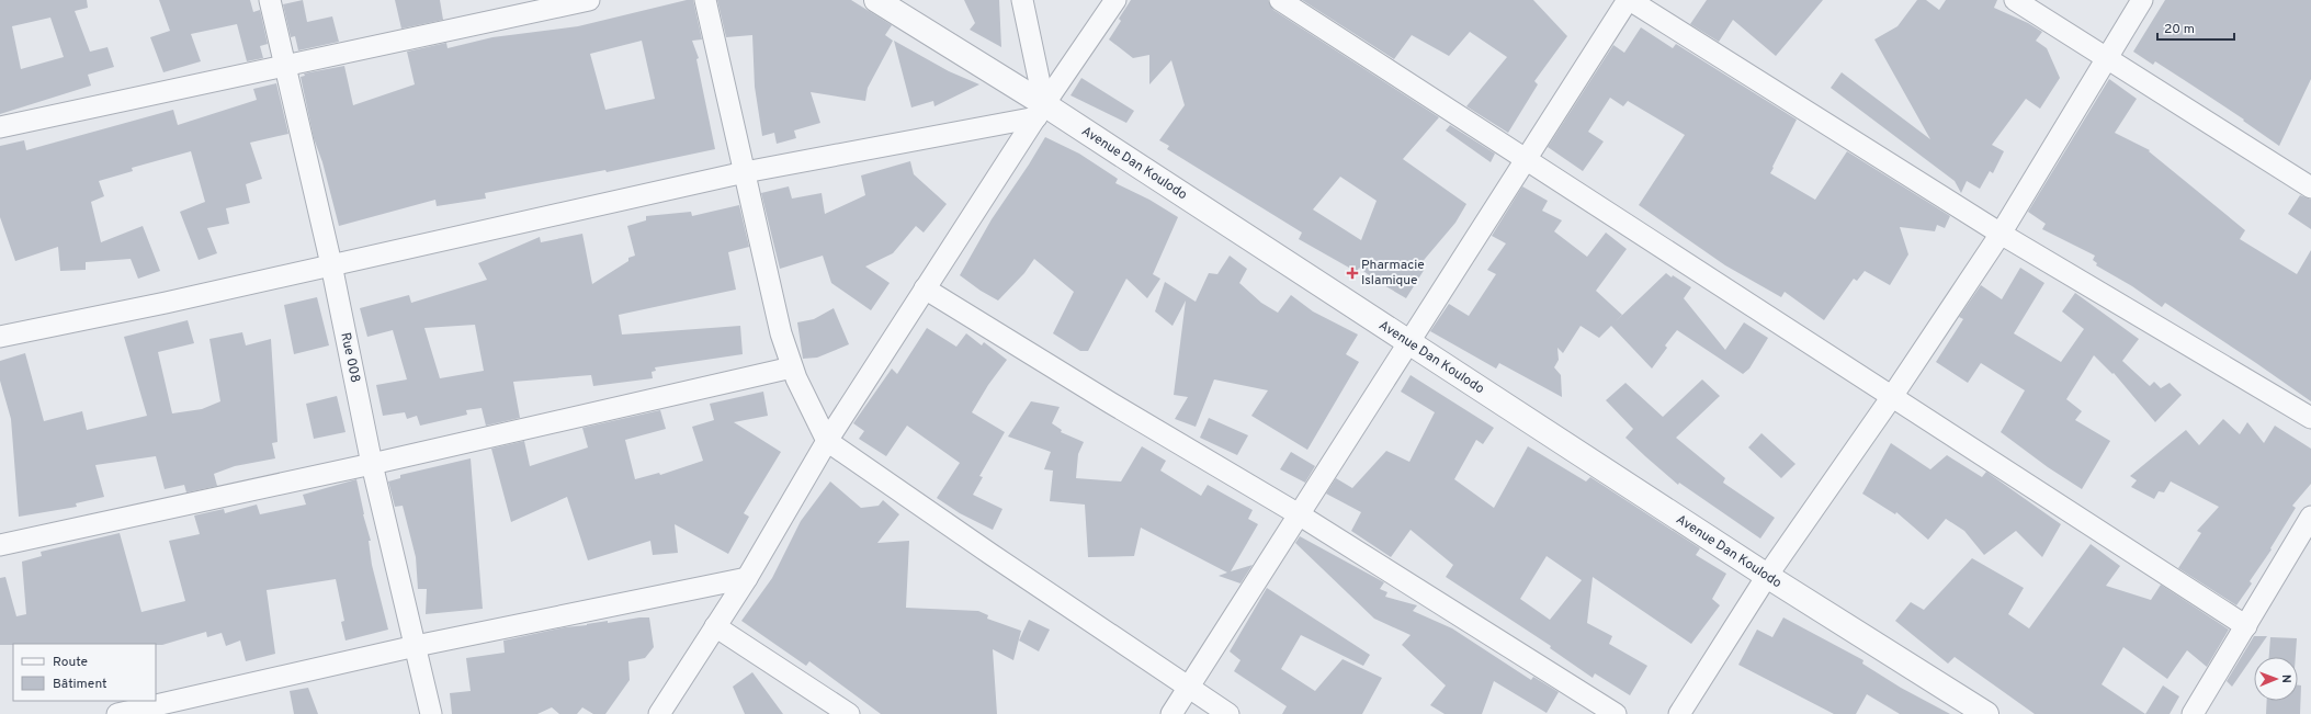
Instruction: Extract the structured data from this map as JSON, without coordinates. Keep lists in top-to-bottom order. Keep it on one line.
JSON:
{"streets":{"street":["Avenue Dan Koulodo","Rue 008"]},"places":{"health":["Pharmacie Islamique"]},"legend":["Route","Bâtiment"],"scale_bar":"20 m","north":"right"}
